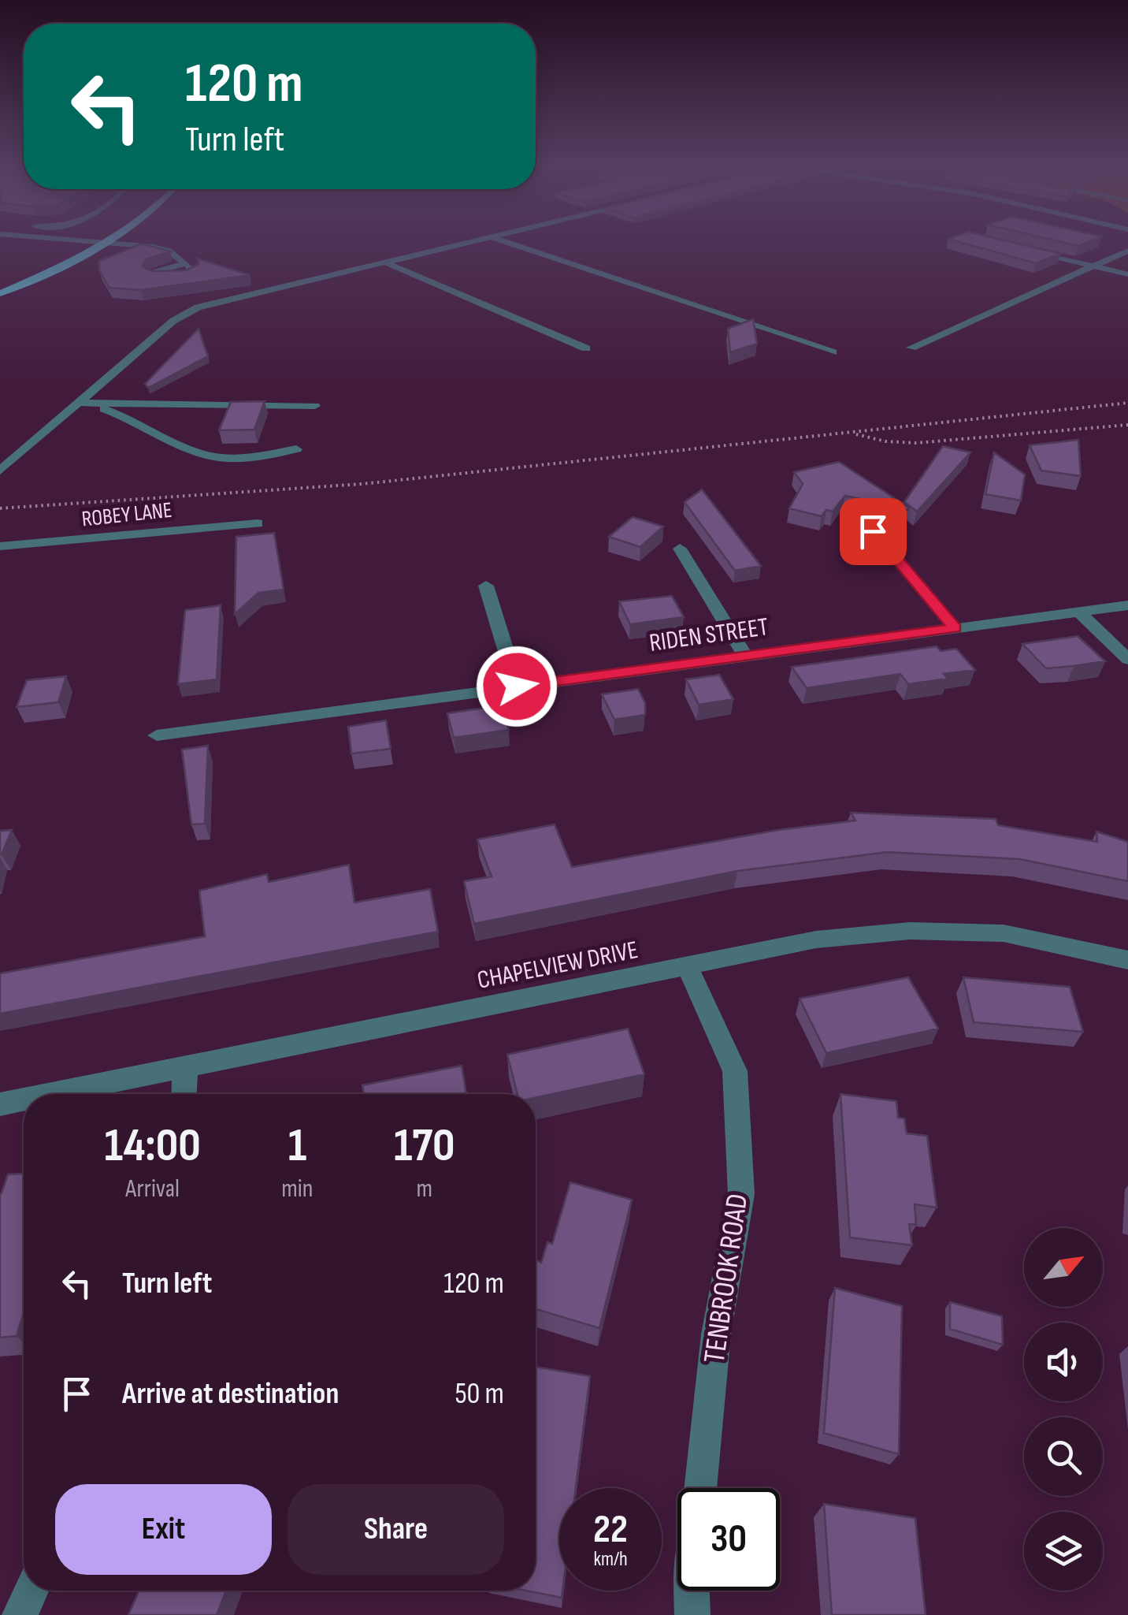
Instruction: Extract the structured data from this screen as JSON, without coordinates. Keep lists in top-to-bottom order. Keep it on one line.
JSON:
{"streets":{"street":["ROBEY LANE","RIDEN STREET","CHAPELVIEW DRIVE","TENBROOK ROAD"]},"crossings":[["CHAPELVIEW DRIVE","TENBROOK ROAD"]],"north":"top right","page":{"turn":["120 m","Turn left"],"eta":["14:00","Arrival","1","min","170","m"],"list":[{"name":"Turn left","value":"120 m"},{"name":"Arrive at destination","value":"50 m"}],"buttons":["Exit","Share"],"speed":"22 km/h","limit":"30"}}
